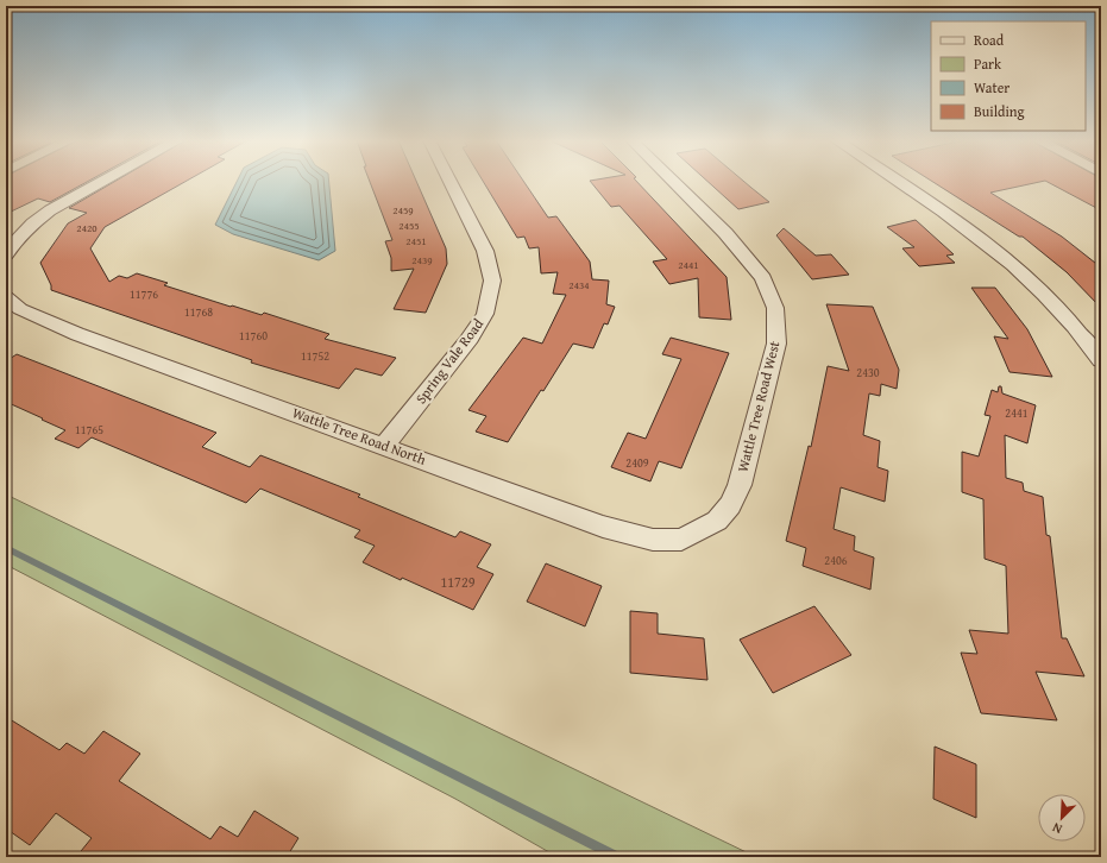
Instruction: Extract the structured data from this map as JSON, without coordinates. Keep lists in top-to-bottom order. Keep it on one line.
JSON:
{"streets":{"street":["Spring Vale Road","Wattle Tree Road West","Wattle Tree Road North"]},"crossings":[["Spring Vale Road","Wattle Tree Road North"],["Wattle Tree Road West","Wattle Tree Road North"]],"house_numbers":["2459","2455","2420","2451","2439","2441","2434","11776","11768","11760","11752","2430","2441","11765","2409","2406","11729"],"legend":["Road","Park","Water","Building"],"north":"bottom left"}
